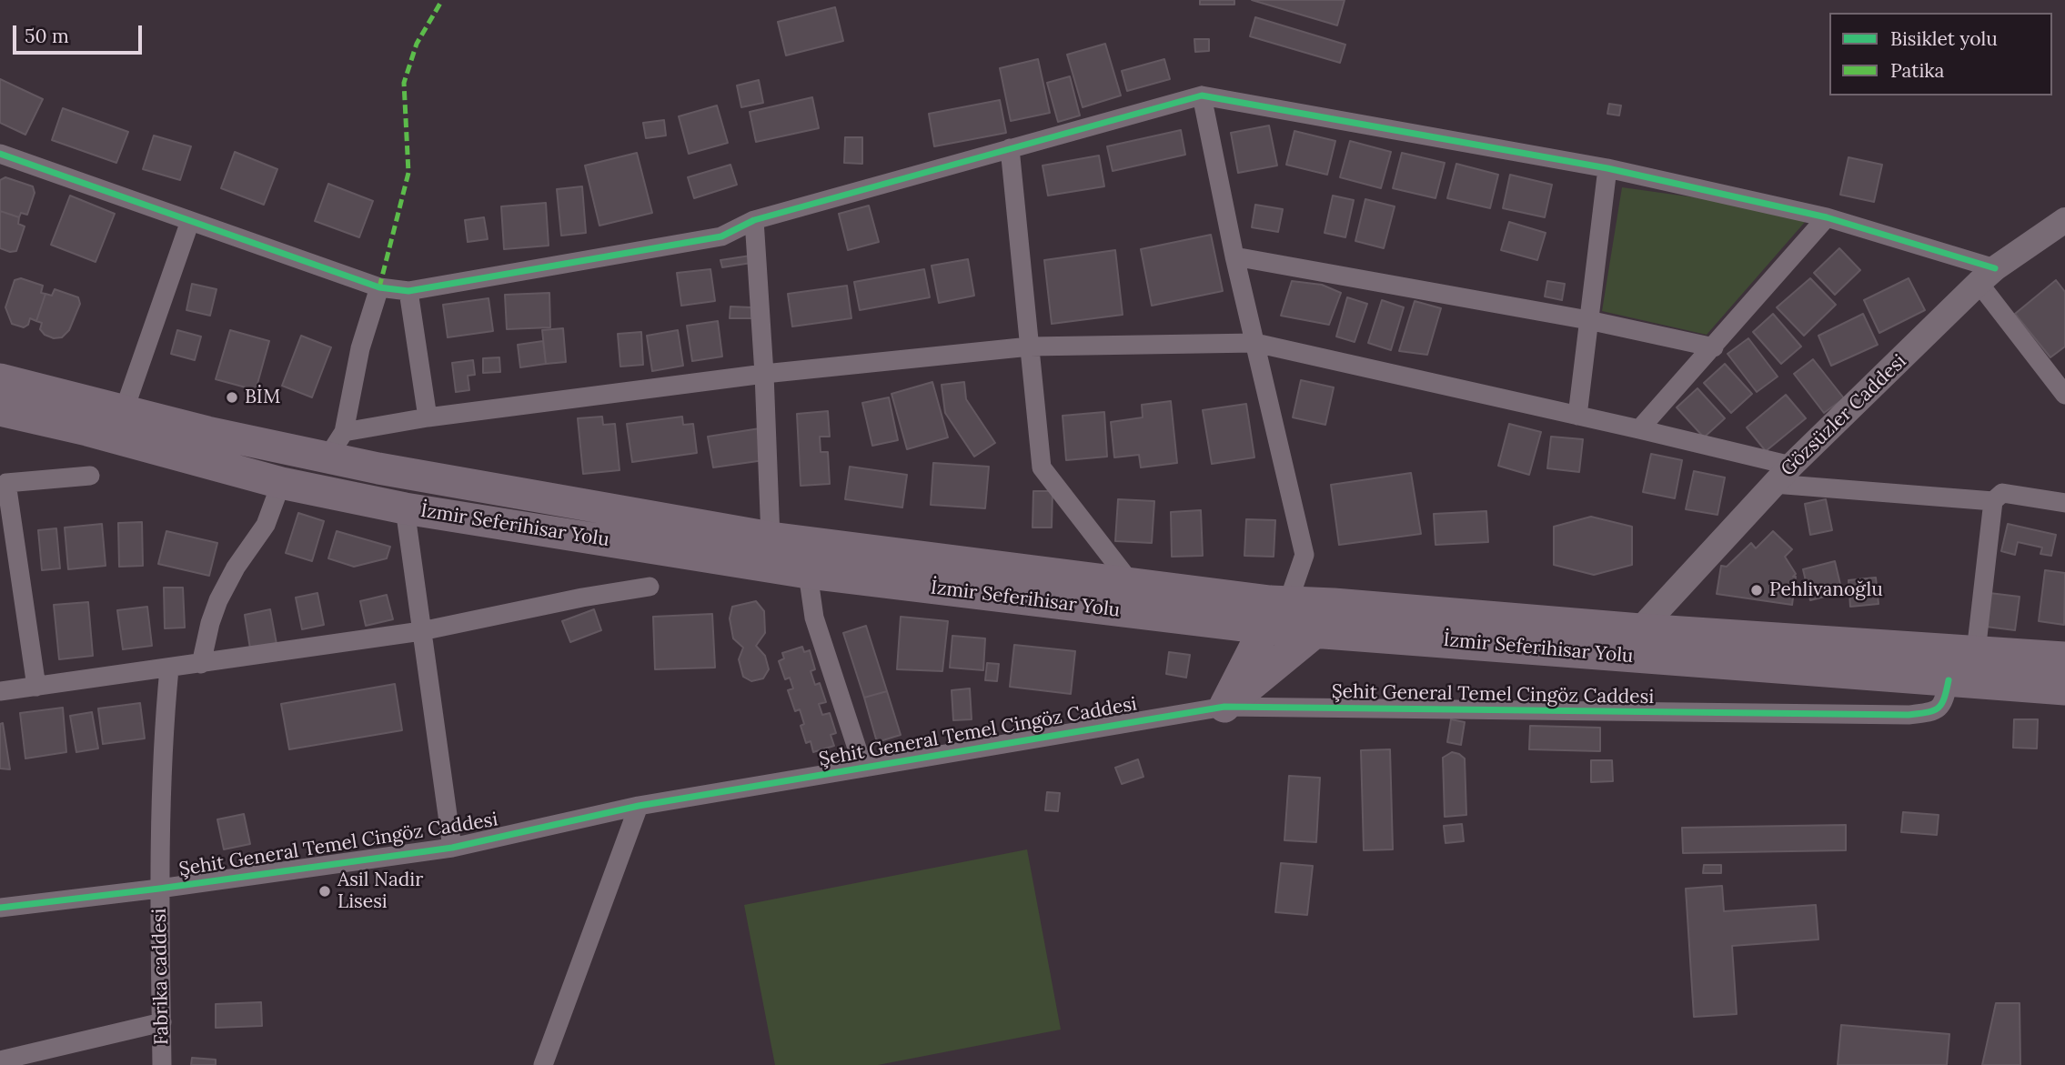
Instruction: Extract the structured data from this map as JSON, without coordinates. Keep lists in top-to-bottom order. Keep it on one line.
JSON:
{"streets":{"main road":["İzmir Seferihisar Yolu"],"street":["Gözsüzler Caddesi","Şehit General Temel Cingöz Caddesi","Fabrika caddesi"]},"crossings":[["Gözsüzler Caddesi","İzmir Seferihisar Yolu"],["İzmir Seferihisar Yolu","Şehit General Temel Cingöz Caddesi"],["Şehit General Temel Cingöz Caddesi","Fabrika caddesi"]],"places":["BİM","Pehlivanoğlu","Asil Nadir Lisesi"],"legend":["Bisiklet yolu","Patika"],"scale_bar":"50 m"}
